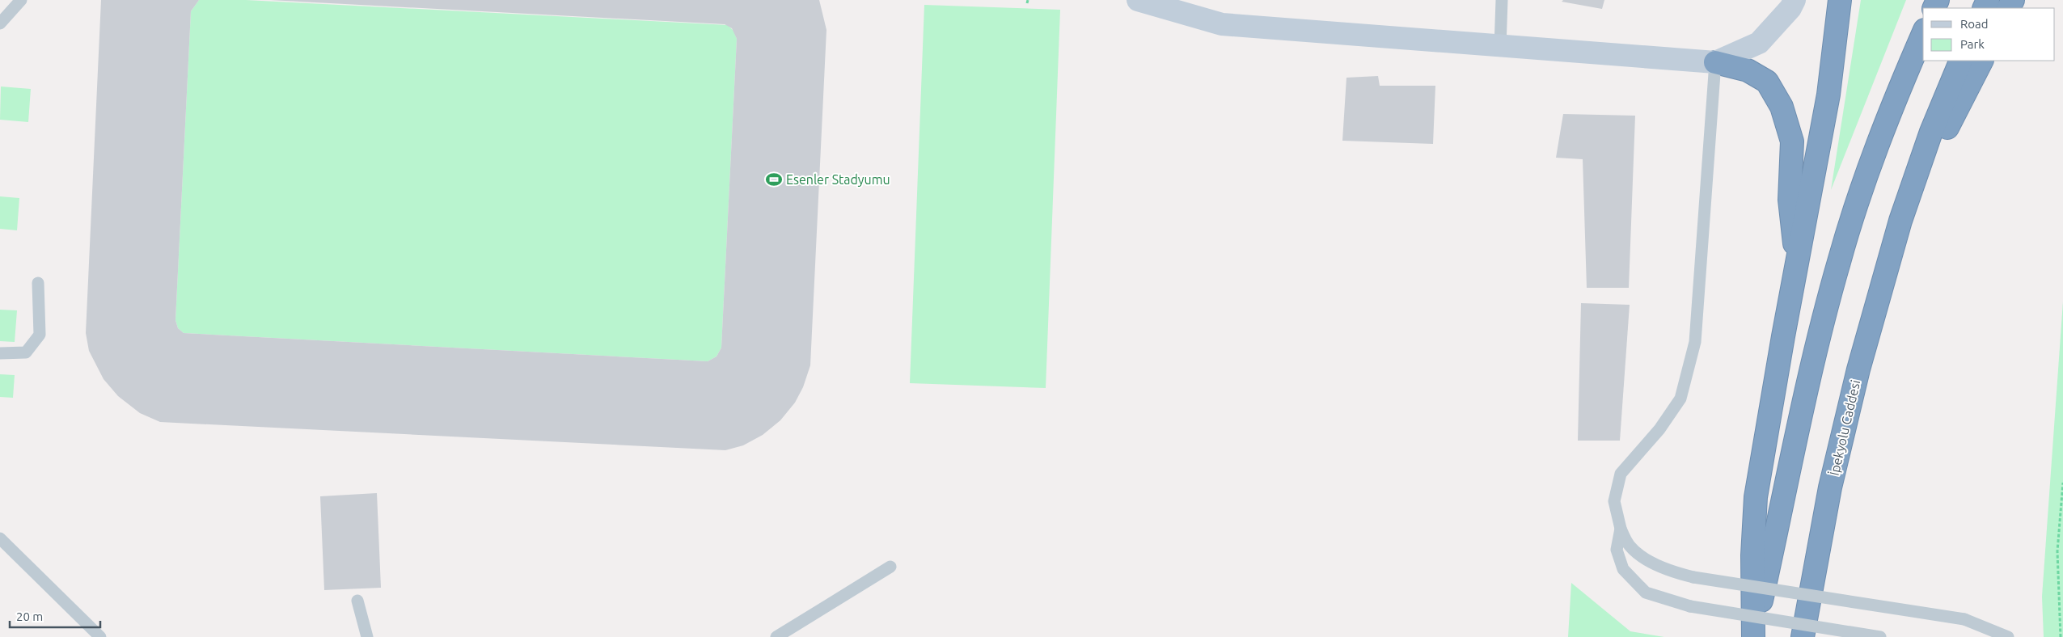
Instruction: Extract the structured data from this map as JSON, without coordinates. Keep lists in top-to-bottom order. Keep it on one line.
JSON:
{"streets":{"highway":["İpekyolu Caddesi"]},"places":{"sports":["Esenler Stadyumu"]},"legend":["Road","Park"],"scale_bar":"20 m"}
